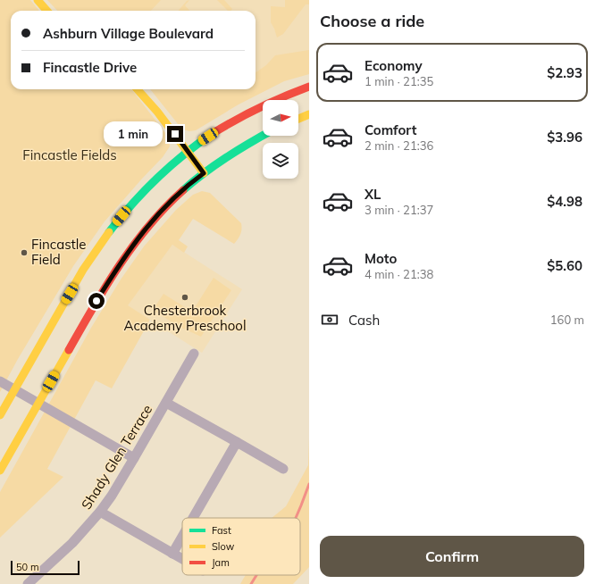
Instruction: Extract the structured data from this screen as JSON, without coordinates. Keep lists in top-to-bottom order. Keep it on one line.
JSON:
{"streets":{"street":["Shady Glen Terrace"]},"parks":["Fincastle Fields"],"places":["Fincastle Field","Chesterbrook Academy Preschool"],"legend":["Fast","Slow","Jam"],"scale_bar":"50 m","north":"right","page":{"heading":"Choose a ride","banner":["Ashburn Village Boulevard","Fincastle Drive"],"list":[{"name":"Economy","note":"1 min · 21:35","value":"$2.93"},{"name":"Comfort","note":"2 min · 21:36","value":"$3.96"},{"name":"XL","note":"3 min · 21:37","value":"$4.98"},{"name":"Moto","note":"4 min · 21:38","value":"$5.60"}],"bubble":"1 min","pay":["Cash","160 m"],"buttons":"Confirm","scale":"50 m"}}
